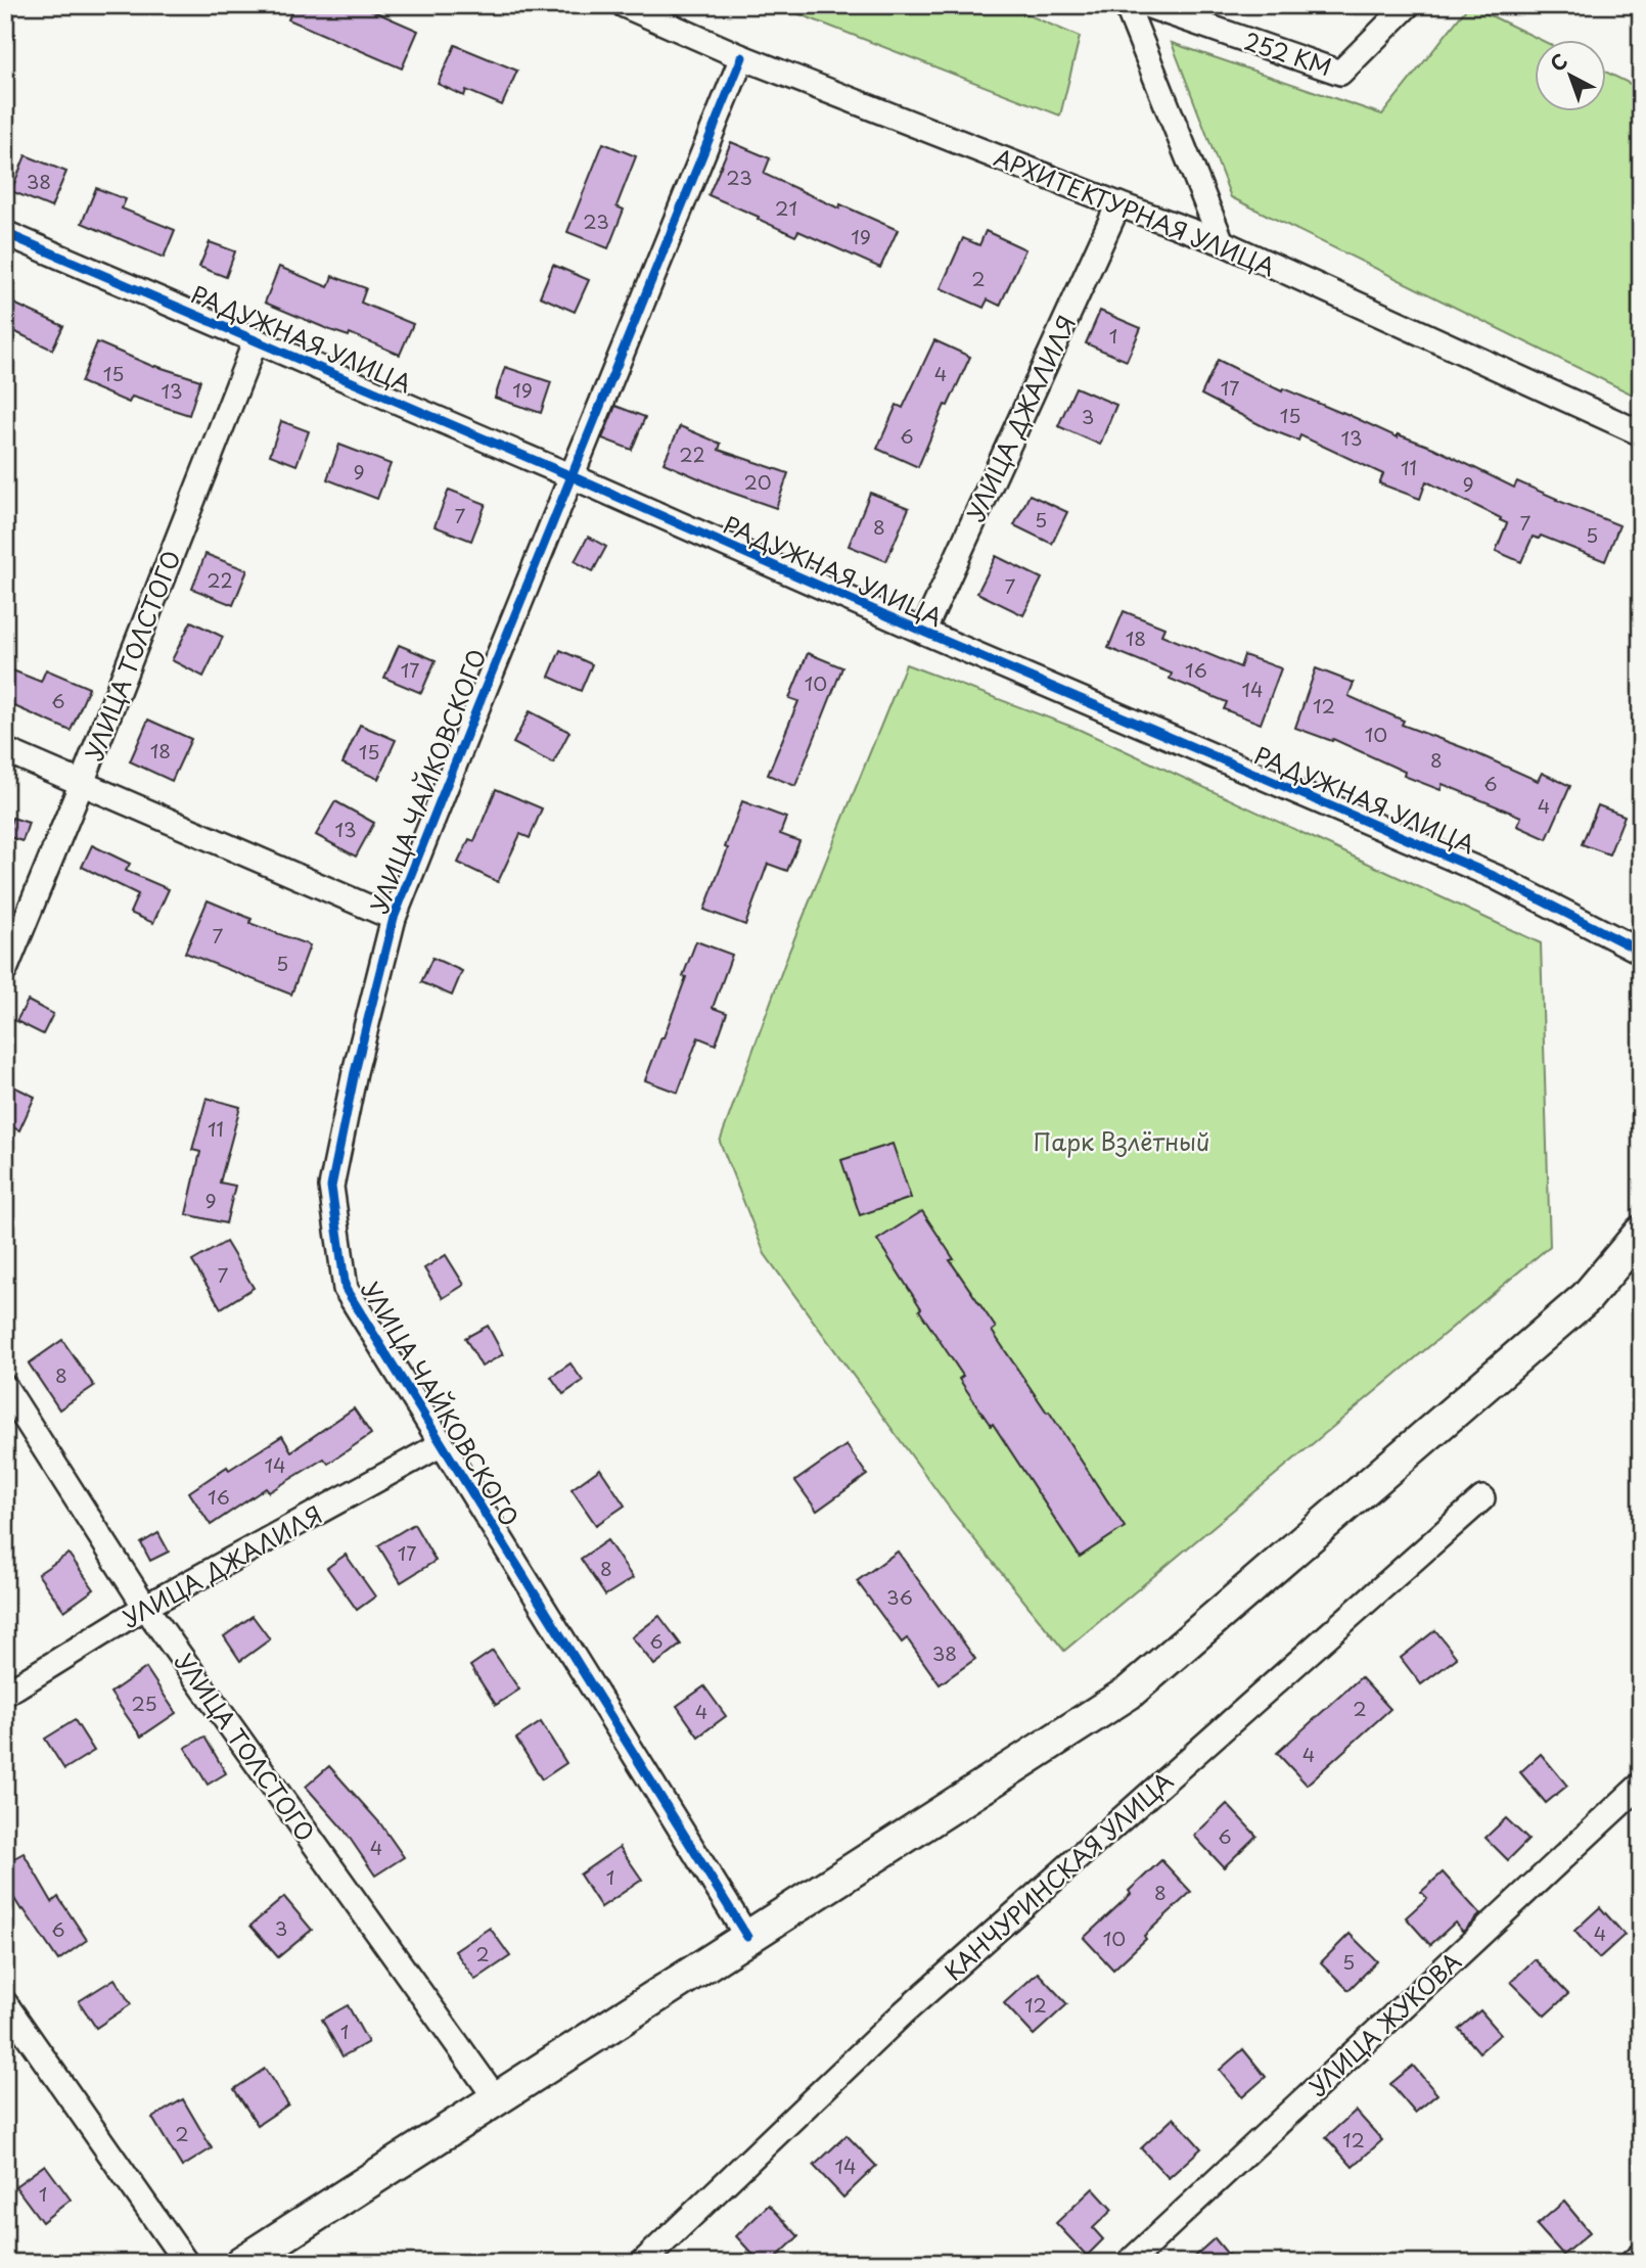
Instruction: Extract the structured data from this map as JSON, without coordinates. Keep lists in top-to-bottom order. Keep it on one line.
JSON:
{"streets":{"street":["252 КМ","АРХИТЕКТУРНАЯ УЛИЦА","РАДУЖНАЯ УЛИЦА","УЛИЦА ДЖАЛИЛЯ","УЛИЦА ТОЛСТОГО","УЛИЦА ЧАЙКОВСКОГО","КАНЧУРИНСКАЯ УЛИЦА","УЛИЦА ЖУКОВА"]},"crossings":[["АРХИТЕКТУРНАЯ УЛИЦА","УЛИЦА ДЖАЛИЛЯ"],["АРХИТЕКТУРНАЯ УЛИЦА","УЛИЦА ЧАЙКОВСКОГО"],["РАДУЖНАЯ УЛИЦА","УЛИЦА ДЖАЛИЛЯ"],["РАДУЖНАЯ УЛИЦА","УЛИЦА ТОЛСТОГО"],["РАДУЖНАЯ УЛИЦА","УЛИЦА ЧАЙКОВСКОГО"],["УЛИЦА ДЖАЛИЛЯ","УЛИЦА ТОЛСТОГО"],["УЛИЦА ДЖАЛИЛЯ","УЛИЦА ЧАЙКОВСКОГО"]],"parks":["Парк Взлётный"],"house_numbers":["23","38","21","23","19","2","1","15","4","17","19","13","15","3","6","13","22","11","9","20","9","7","5","7","8","5","22","7","18","17","16","10","14","6","12","10","18","15","8","6","4","13","7","5","11","9","7","8","14","16","17","8","36","6","38","25","2","4","4","6","4","1","8","3","6","4","10","2","5","12","1","2","12","14","1"],"north":"top left"}
